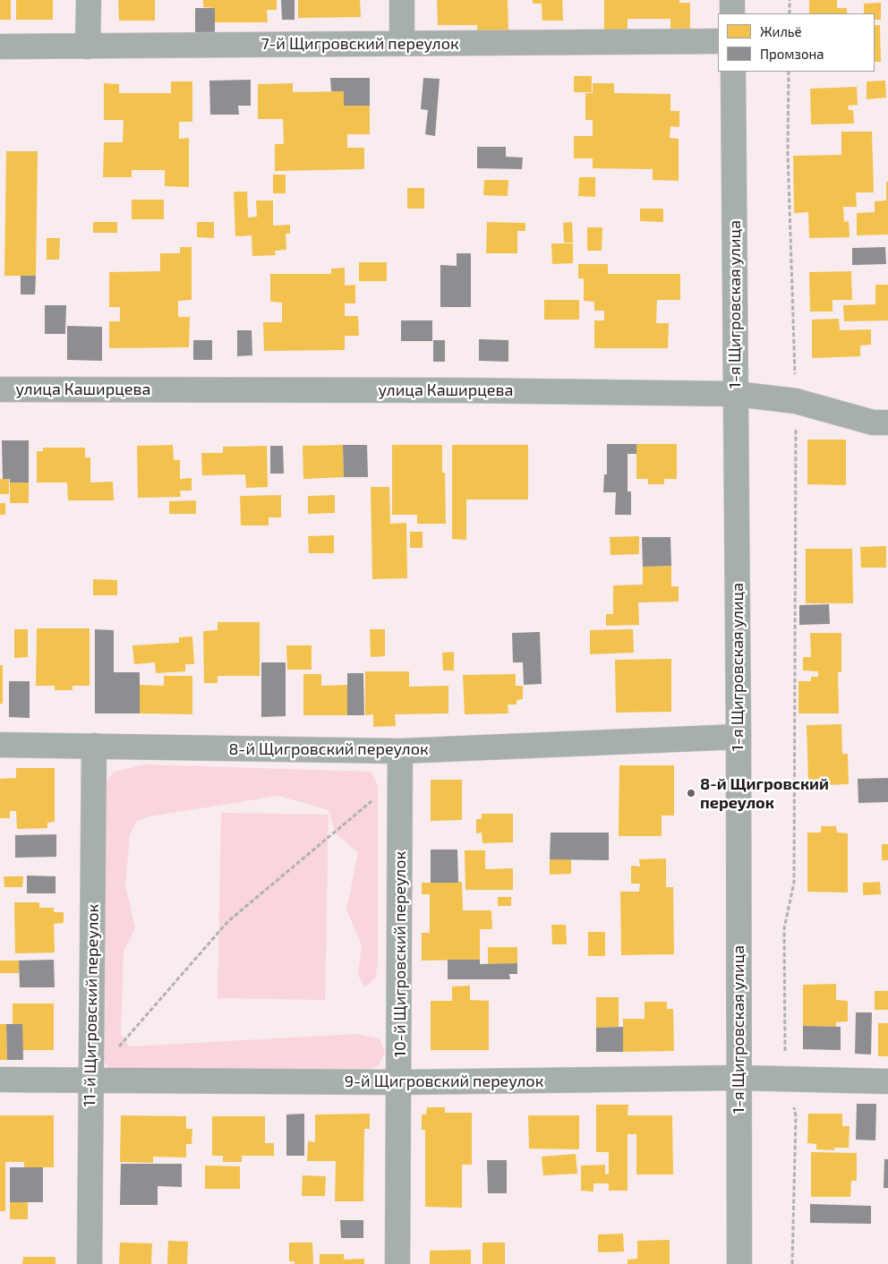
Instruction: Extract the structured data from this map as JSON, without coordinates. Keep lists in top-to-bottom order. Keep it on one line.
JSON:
{"streets":{"street":["7-й Щигровский переулок","1-я Щигровская улица","улица Каширцева","8-й Щигровский переулок","10-й Щигровский переулок","11-й Щигровский переулок","9-й Щигровский переулок"]},"crossings":[["1-я Щигровская улица","улица Каширцева"],["1-я Щигровская улица","8-й Щигровский переулок"],["1-я Щигровская улица","9-й Щигровский переулок"],["8-й Щигровский переулок","10-й Щигровский переулок"],["8-й Щигровский переулок","11-й Щигровский переулок"],["10-й Щигровский переулок","9-й Щигровский переулок"],["11-й Щигровский переулок","9-й Щигровский переулок"]],"places":["8-й Щигровский переулок"],"legend":["Жильё","Промзона"]}
